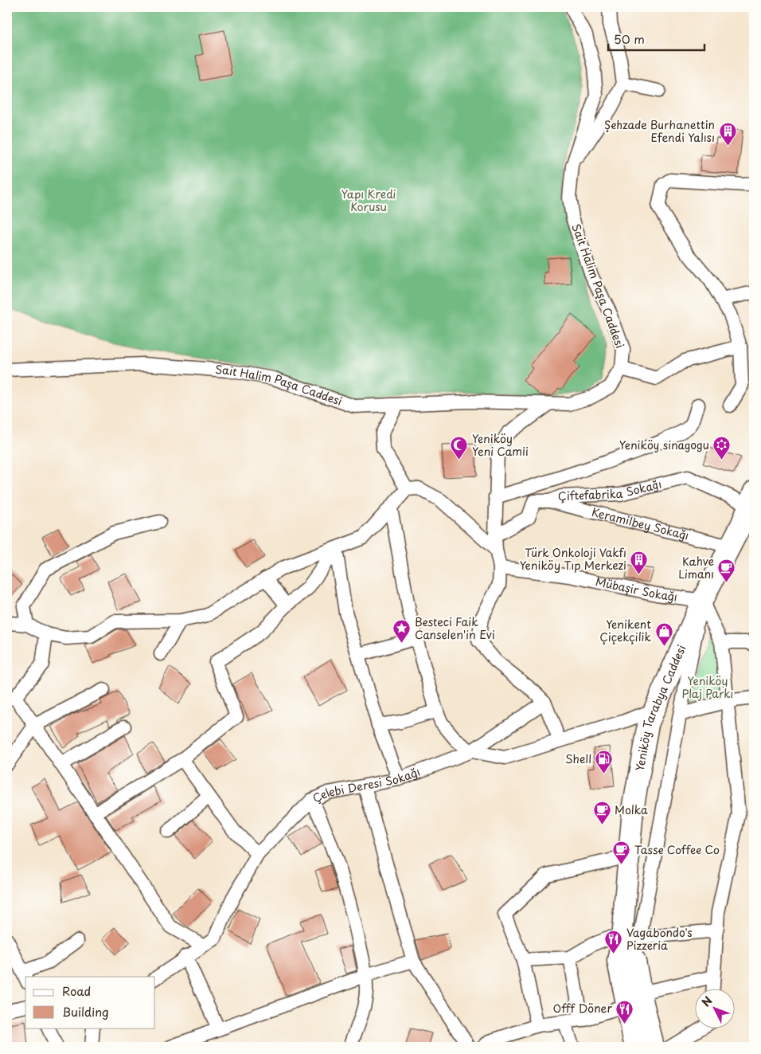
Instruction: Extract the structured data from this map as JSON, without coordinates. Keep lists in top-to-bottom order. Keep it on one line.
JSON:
{"streets":{"main road":["Yeniköy Tarabya Caddesi"],"street":["Sait Halim Paşa Caddesi","Çiftefabrika Sokağı","Keramilbey Sokağı","Mübaşir Sokağı","Çelebi Deresi Sokağı"]},"crossings":[["Çiftefabrika Sokağı","Keramilbey Sokağı"],["Çiftefabrika Sokağı","Yeniköy Tarabya Caddesi"],["Keramilbey Sokağı","Yeniköy Tarabya Caddesi"],["Mübaşir Sokağı","Yeniköy Tarabya Caddesi"]],"parks":["Yapı Kredi Korusu","Yeniköy Plaj Parkı"],"places":{"building":["Şehzade Burhanettin Efendi Yalısı","Türk Onkoloji Vakfı Yeniköy Tıp Merkezi"],"mosque":["Yeniköy Yeni Camii"],"synagogue":["Yeniköy sinagogu"],"cafe":["Kahve Limanı","Molka","Tasse Coffee Co"],"place":["Besteci Faik Canselen'in Evi"],"shop":["Yenikent Çiçekçilik"],"fuel station":["Shell"],"restaurant":["Vagabondo's Pizzeria","Offf Döner"]},"legend":["Road","Building"],"scale_bar":"50 m","north":"top left"}
